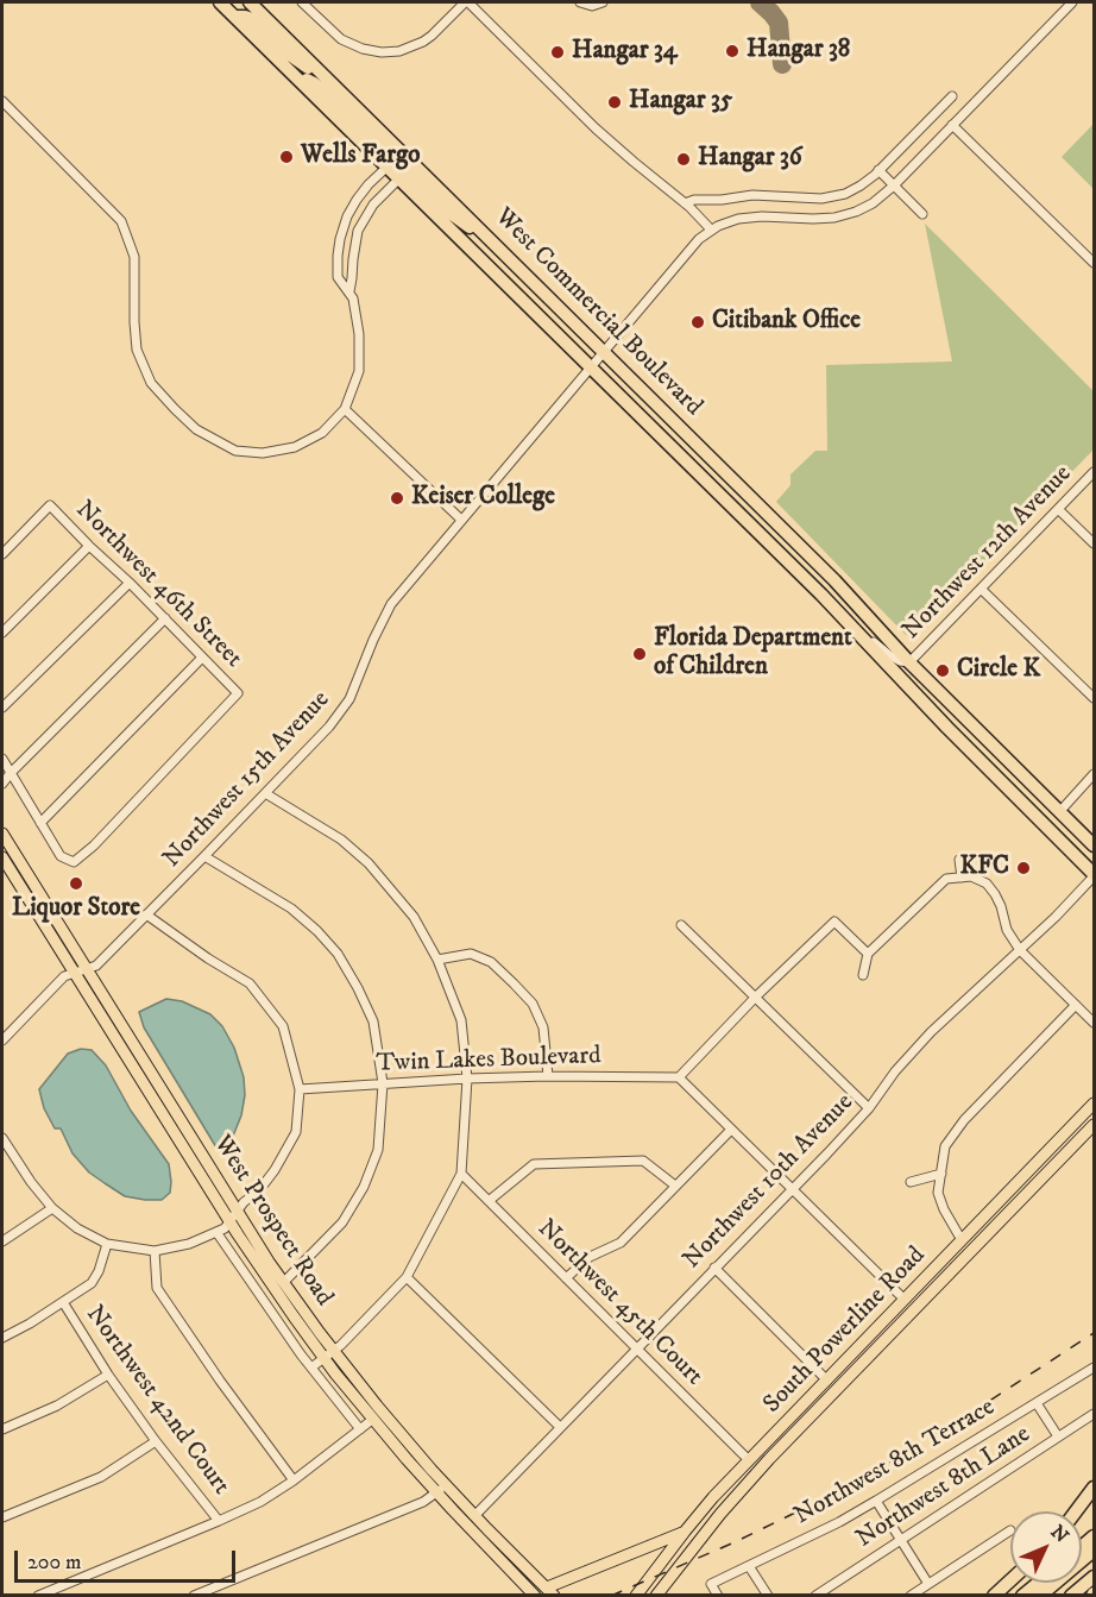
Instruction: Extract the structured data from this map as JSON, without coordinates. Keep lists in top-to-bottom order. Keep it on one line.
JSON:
{"streets":{"highway":["West Commercial Boulevard"],"main road":["West Prospect Road","South Powerline Road"],"street":["Northwest 12th Avenue","Northwest 46th Street","Northwest 15th Avenue","Twin Lakes Boulevard","Northwest 10th Avenue","Northwest 45th Court","Northwest 42nd Court","Northwest 8th Terrace","Northwest 8th Lane"]},"crossings":[["West Commercial Boulevard","Northwest 12th Avenue"],["West Commercial Boulevard","Northwest 15th Avenue"],["West Commercial Boulevard","Northwest 10th Avenue"],["Northwest 15th Avenue","West Prospect Road"],["Northwest 10th Avenue","West Prospect Road"],["Northwest 10th Avenue","Northwest 45th Court"],["Northwest 45th Court","South Powerline Road"]],"places":["Hangar 38","Hangar 34","Hangar 35","Wells Fargo","Hangar 36","Citibank Office","Keiser College","Florida Department of Children","Circle K","KFC","Liquor Store"],"scale_bar":"200 m","north":"top right"}
